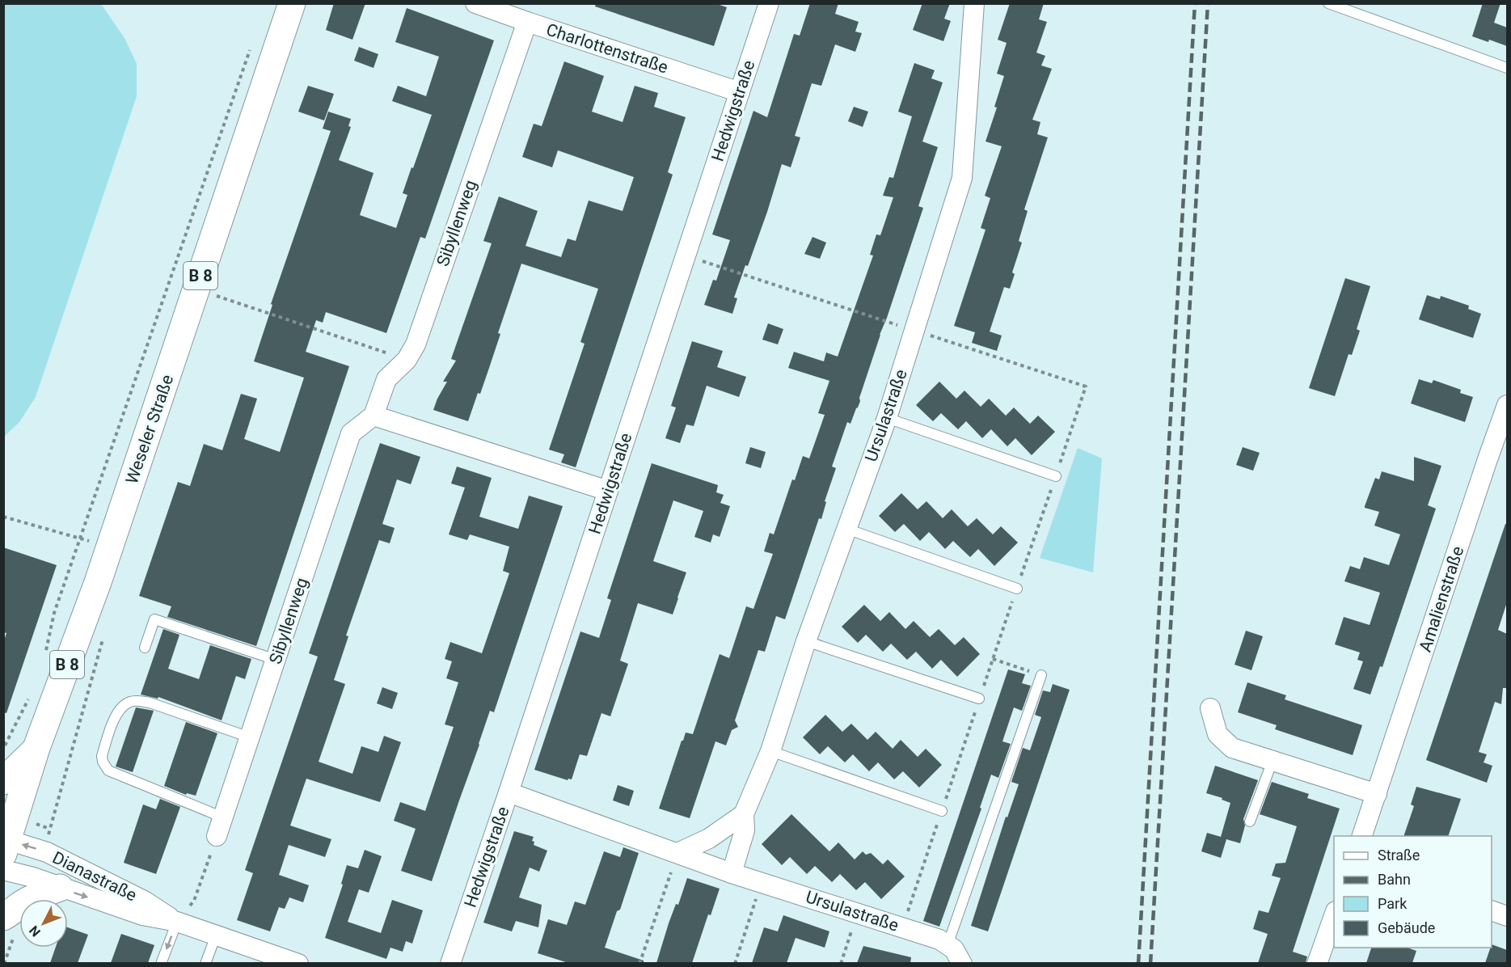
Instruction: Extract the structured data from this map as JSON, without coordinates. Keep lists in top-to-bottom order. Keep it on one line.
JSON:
{"streets":{"main road":["B 8","Weseler Straße"],"street":["Charlottenstraße","Hedwigstraße","Sibyllenweg","Ursulastraße","Amalienstraße","Dianastraße"]},"crossings":[["Charlottenstraße","Hedwigstraße"],["Charlottenstraße","Sibyllenweg"],["Hedwigstraße","Ursulastraße"],["Weseler Straße","Dianastraße"]],"legend":["Straße","Bahn","Park","Gebäude"],"north":"bottom left"}
